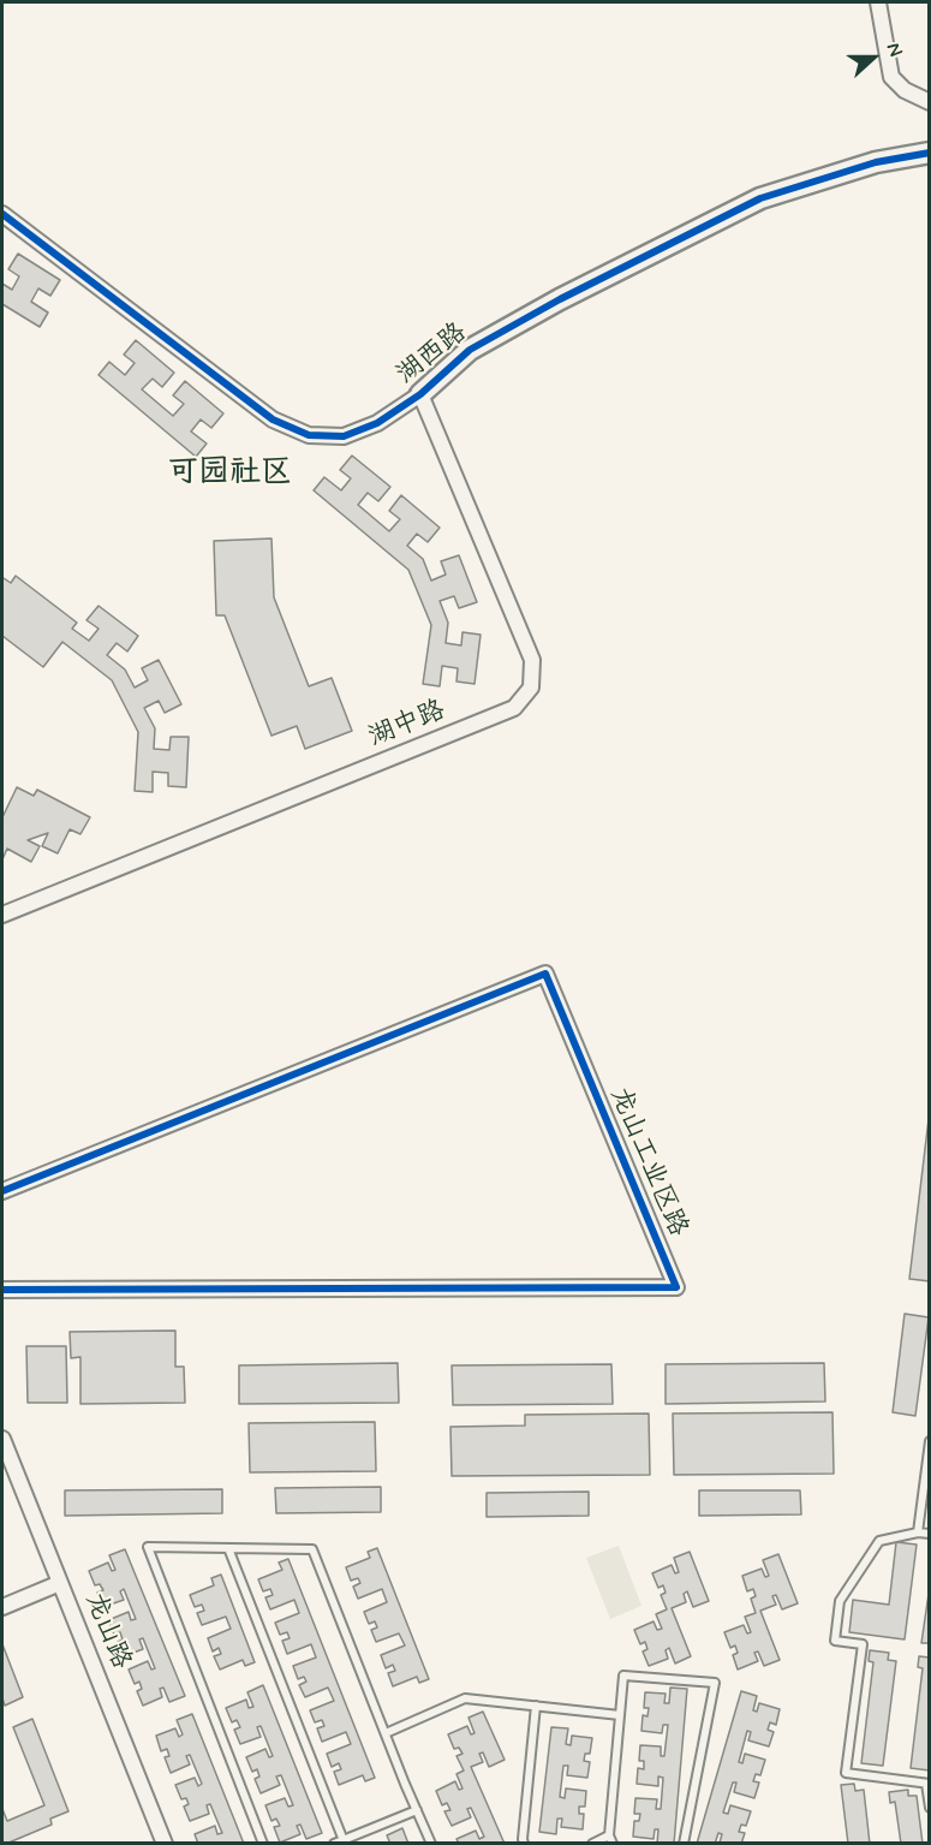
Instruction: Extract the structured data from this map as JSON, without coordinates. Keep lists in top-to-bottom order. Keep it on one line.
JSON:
{"streets":{"street":["湖西路","湖中路","龙山工业区路","龙山路"]},"crossings":[["湖西路","湖中路"]],"districts":["可园社区"],"north":"right"}
